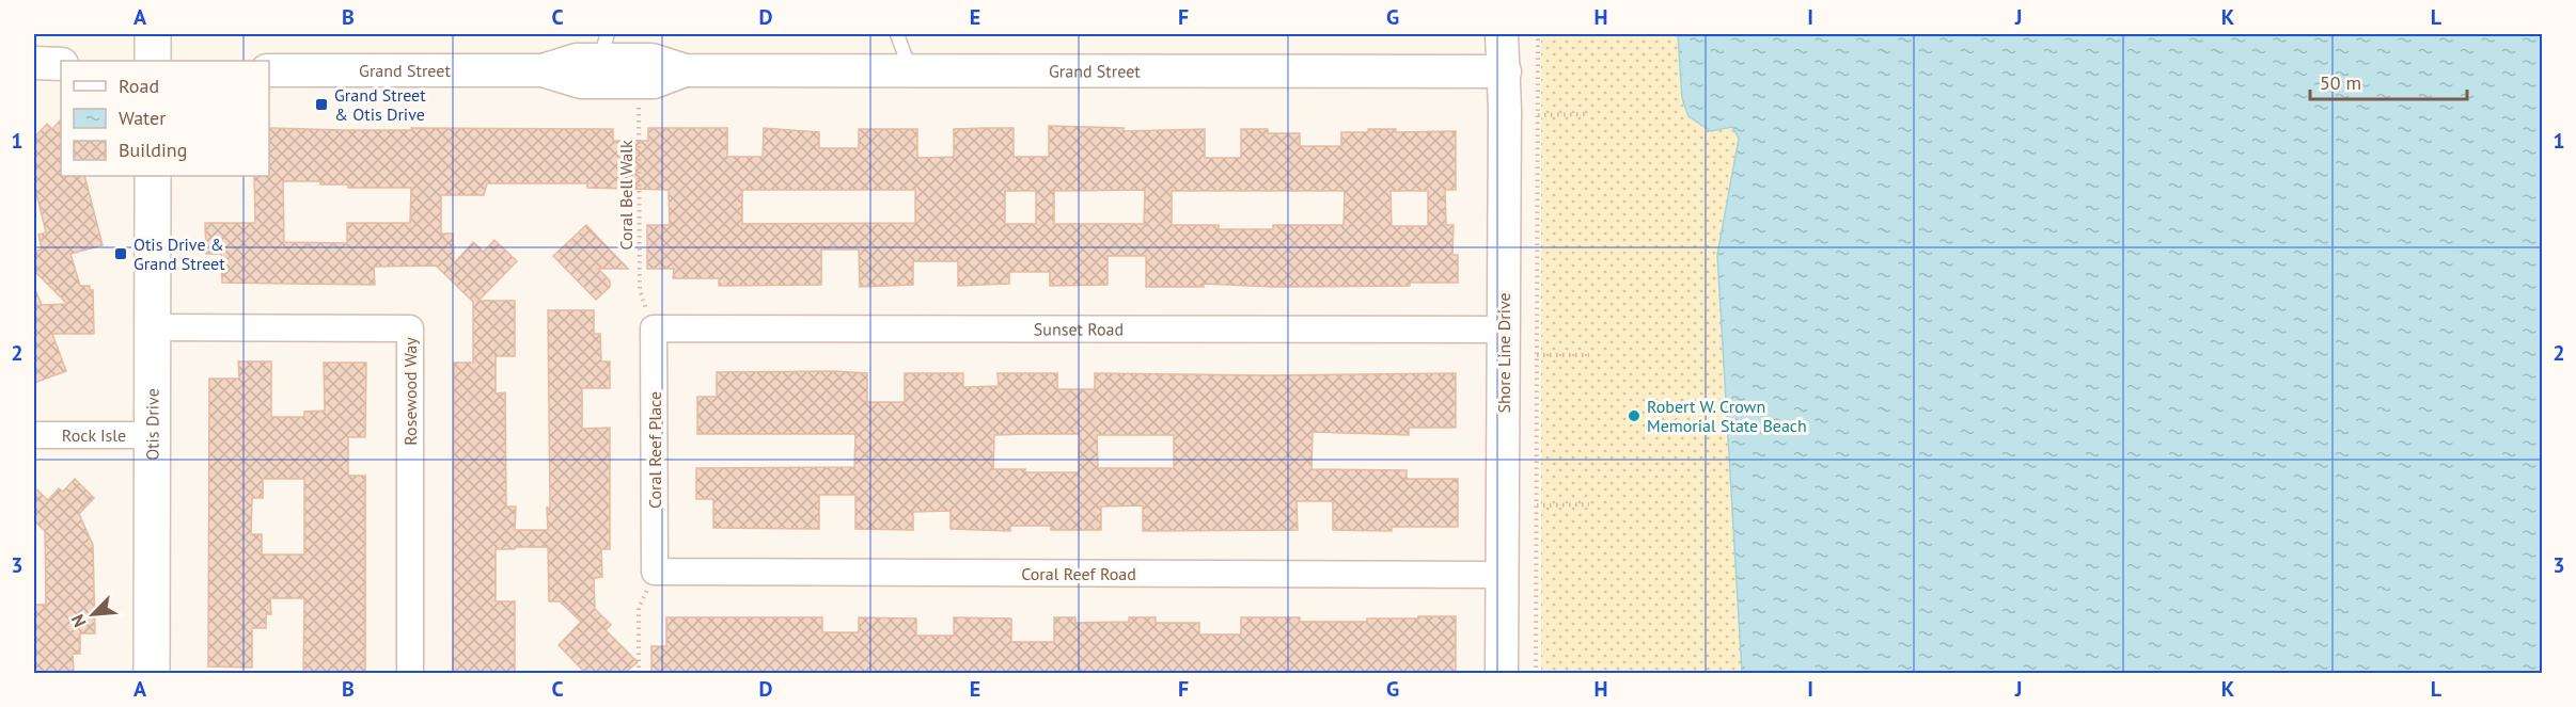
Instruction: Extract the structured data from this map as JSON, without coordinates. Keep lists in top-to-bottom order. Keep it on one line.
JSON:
{"streets":{"main road":["Otis Drive"],"street":["Grand Street","Sunset Road","Shore Line Drive","Rosewood Way","Rock Isle","Coral Reef Place","Coral Reef Road"],"path":["Coral Bell Walk"]},"crossings":[["Grand Street","Coral Bell Walk"],["Grand Street","Shore Line Drive"],["Coral Bell Walk","Sunset Road"],["Coral Bell Walk","Coral Reef Place"],["Sunset Road","Shore Line Drive"],["Sunset Road","Coral Reef Place"],["Shore Line Drive","Coral Reef Road"],["Rosewood Way","Otis Drive"],["Otis Drive","Rock Isle"],["Coral Reef Place","Coral Reef Road"]],"places":{"transit":["Grand Street & Otis Drive","Otis Drive & Grand Street"],"other":["Robert W. Crown Memorial State Beach"]},"legend":["Road","Water","Building"],"scale_bar":"50 m","north":"bottom left","grid":{"columns":["A","B","C","D","E","F","G","H","I","J","K","L"],"rows":["1","2","3"]}}
